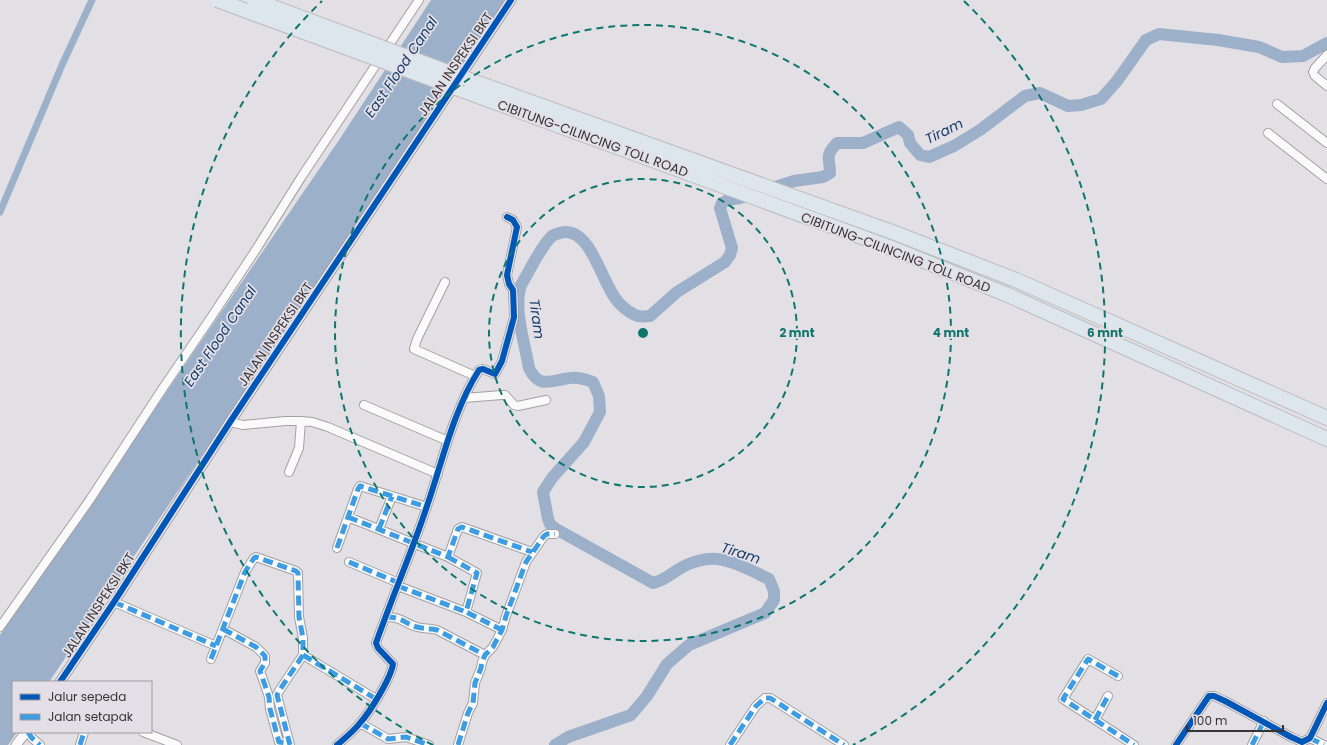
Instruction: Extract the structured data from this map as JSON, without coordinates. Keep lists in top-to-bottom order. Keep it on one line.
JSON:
{"streets":{"street":["JALAN INSPEKSI BKT"]},"water":["East Flood Canal","Tiram"],"legend":["Jalur sepeda","Jalan setapak"],"scale_bar":"100 m","rings":["2 mnt","4 mnt","6 mnt"]}
